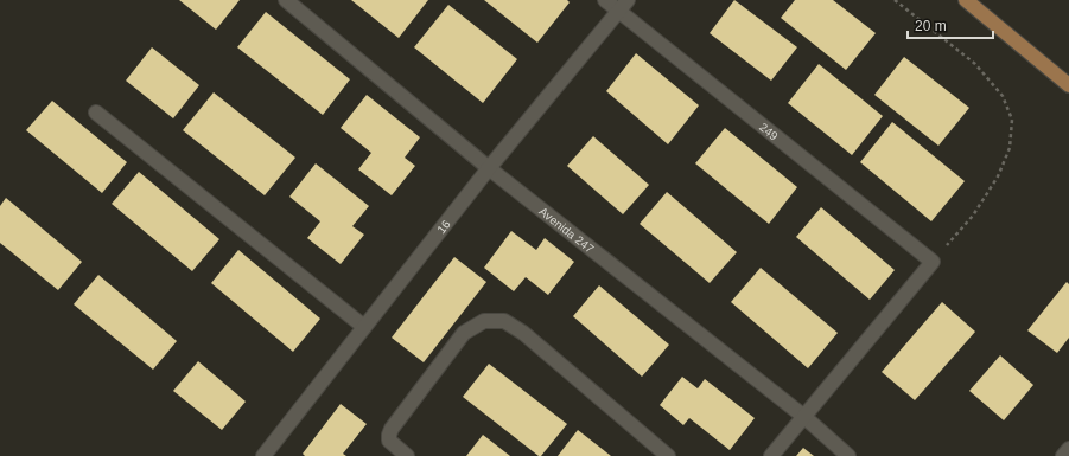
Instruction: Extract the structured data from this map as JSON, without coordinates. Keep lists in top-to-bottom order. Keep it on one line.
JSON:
{"streets":{"street":["249","16","Avenida 247"]},"crossings":[["249","16"],["16","Avenida 247"]],"scale_bar":"20 m"}
